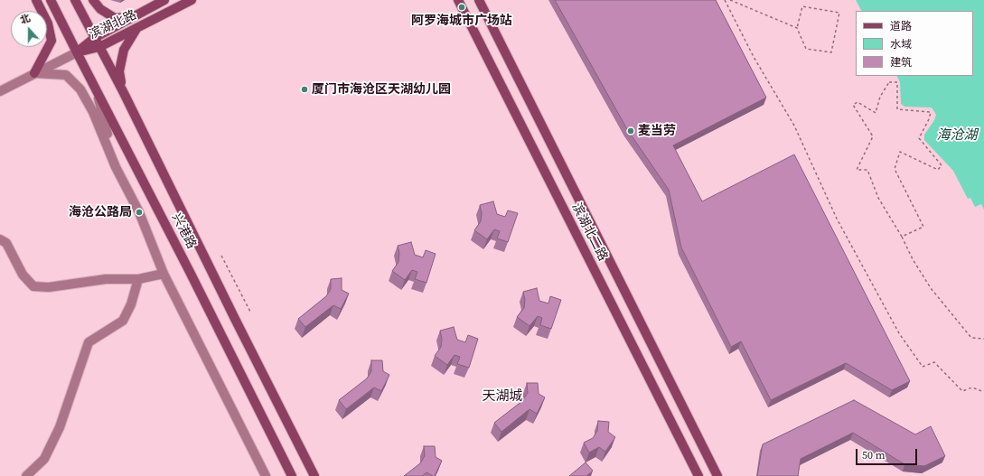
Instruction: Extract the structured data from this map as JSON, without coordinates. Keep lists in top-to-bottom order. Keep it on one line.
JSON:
{"streets":{"street":["滨湖北路","兴港路","滨湖北二路"]},"crossings":[["滨湖北路","兴港路"]],"districts":["天湖城"],"water":["海沧湖"],"places":["阿罗海城市广场站","厦门市海沧区天湖幼儿园","麦当劳","海沧公路局"],"legend":["道路","水域","建筑"],"scale_bar":"50 m","north":"top"}
